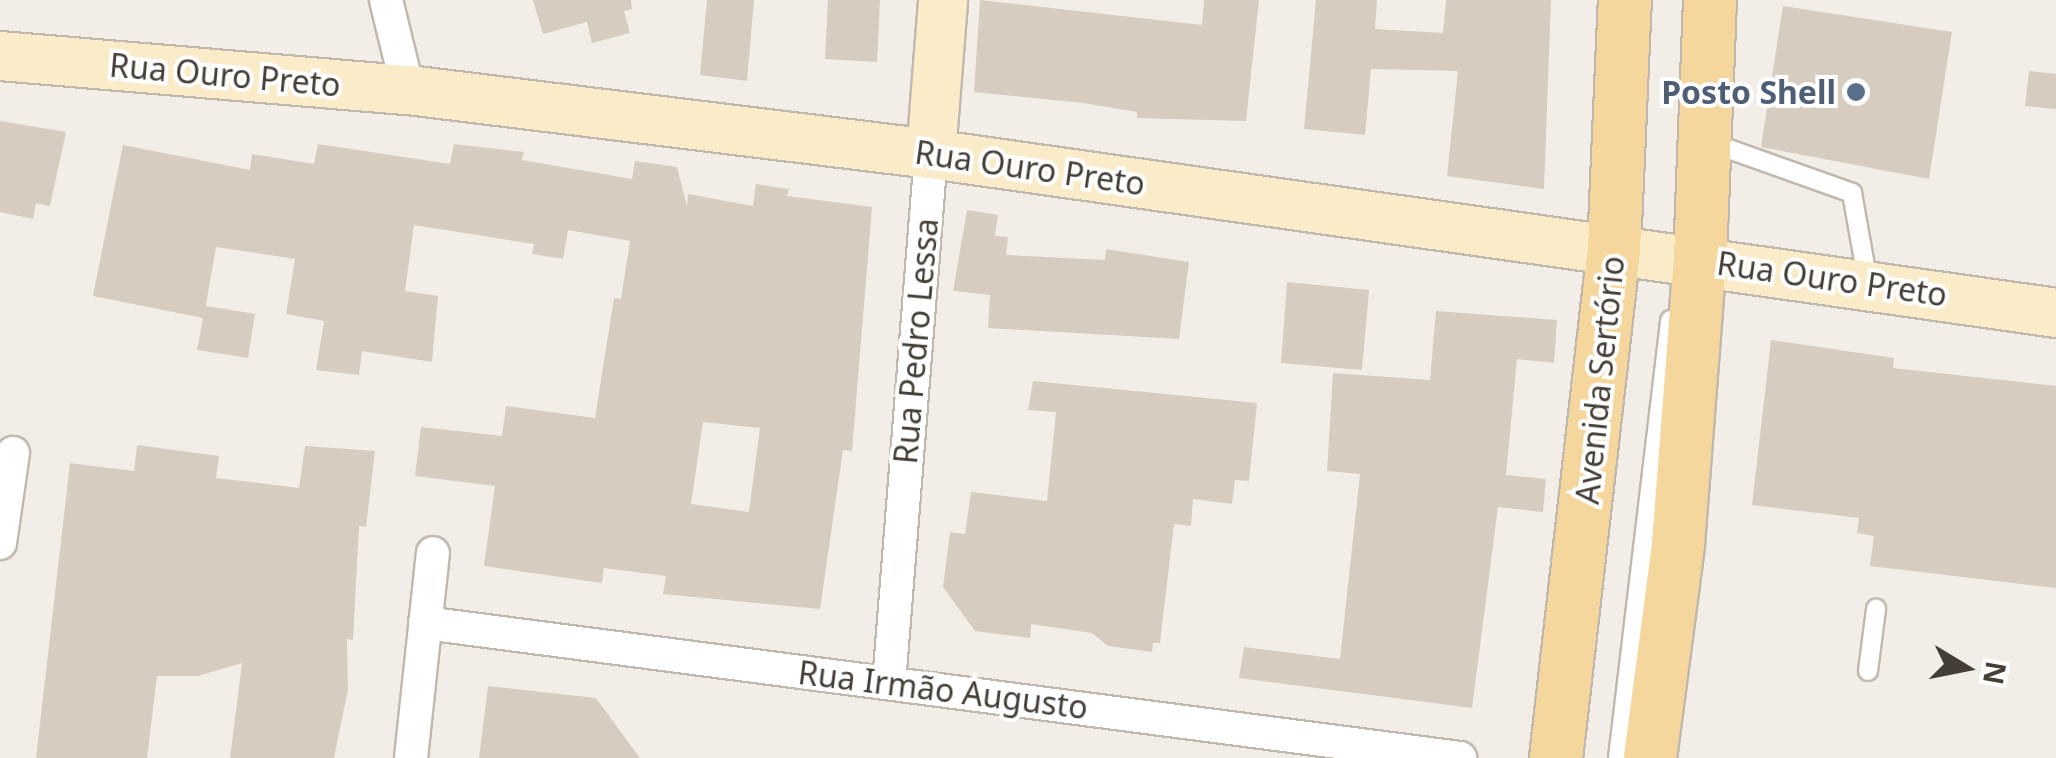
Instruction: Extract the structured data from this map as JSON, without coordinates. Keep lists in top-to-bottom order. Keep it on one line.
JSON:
{"streets":{"main road":["Rua Ouro Preto","Rua Pedro Lessa","Avenida Sertório"],"street":["Rua Irmão Augusto"]},"crossings":[["Rua Ouro Preto","Rua Pedro Lessa"],["Rua Ouro Preto","Avenida Sertório"],["Rua Pedro Lessa","Rua Irmão Augusto"]],"places":["Posto Shell"],"north":"right"}
